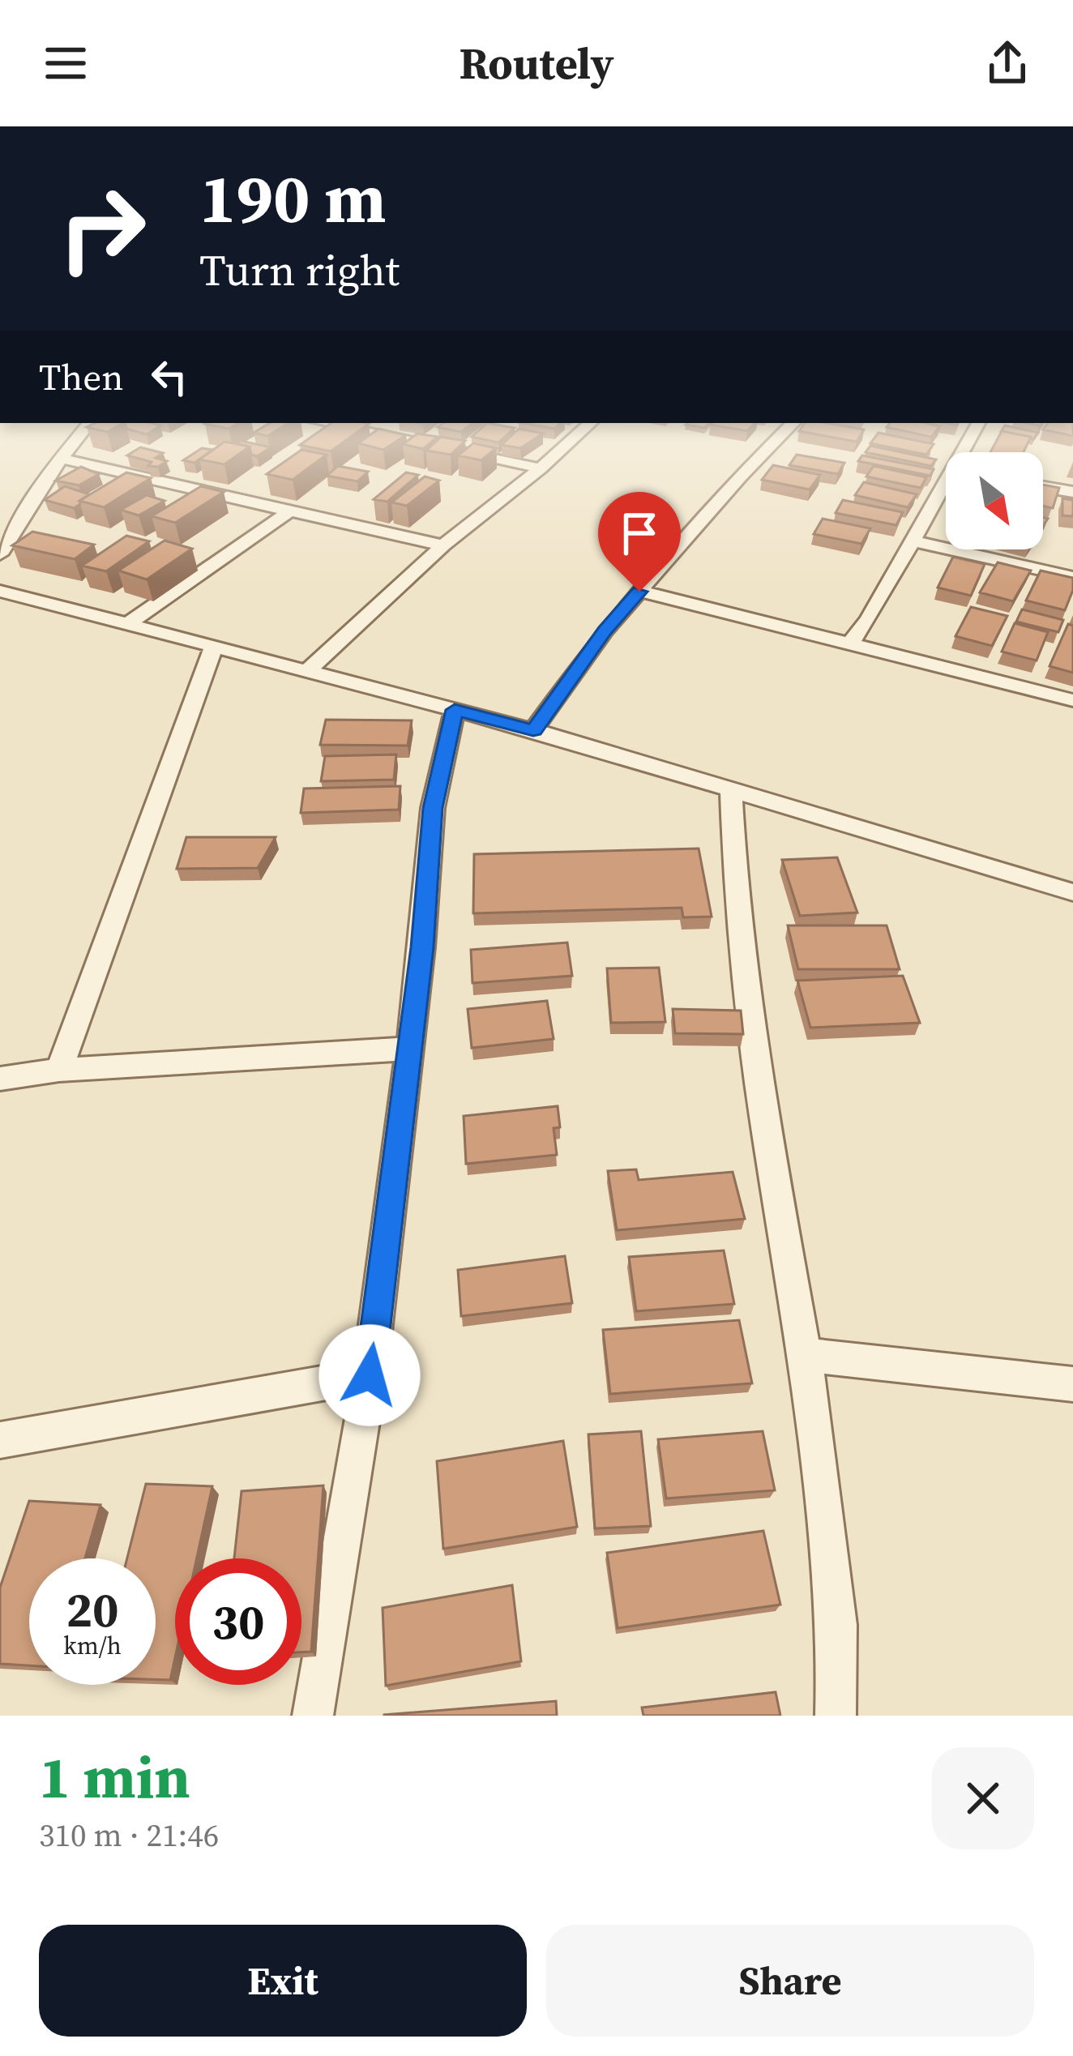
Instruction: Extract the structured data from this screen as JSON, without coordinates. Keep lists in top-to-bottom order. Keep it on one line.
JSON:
{"north":"bottom right","page":{"header":"Routely","turn":["190 m","Turn right"],"then":"Then","speed":"20 km/h","limit":"30","heading":["1 min","310 m · 21:46"],"buttons":["Exit","Share"]}}
